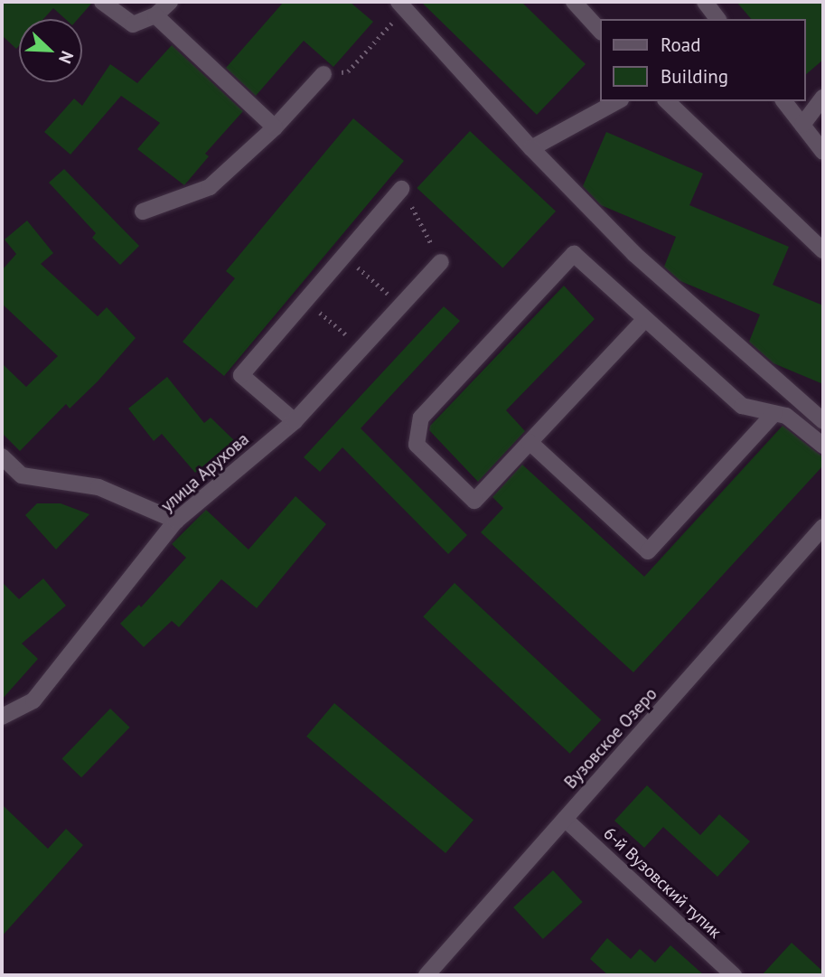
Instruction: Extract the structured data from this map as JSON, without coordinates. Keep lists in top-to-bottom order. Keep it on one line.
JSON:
{"streets":{"street":["улица Арухова","Вузовское Озеро","6-й Вузовский тупик"]},"crossings":[["Вузовское Озеро","6-й Вузовский тупик"]],"legend":["Road","Building"],"north":"bottom right"}
